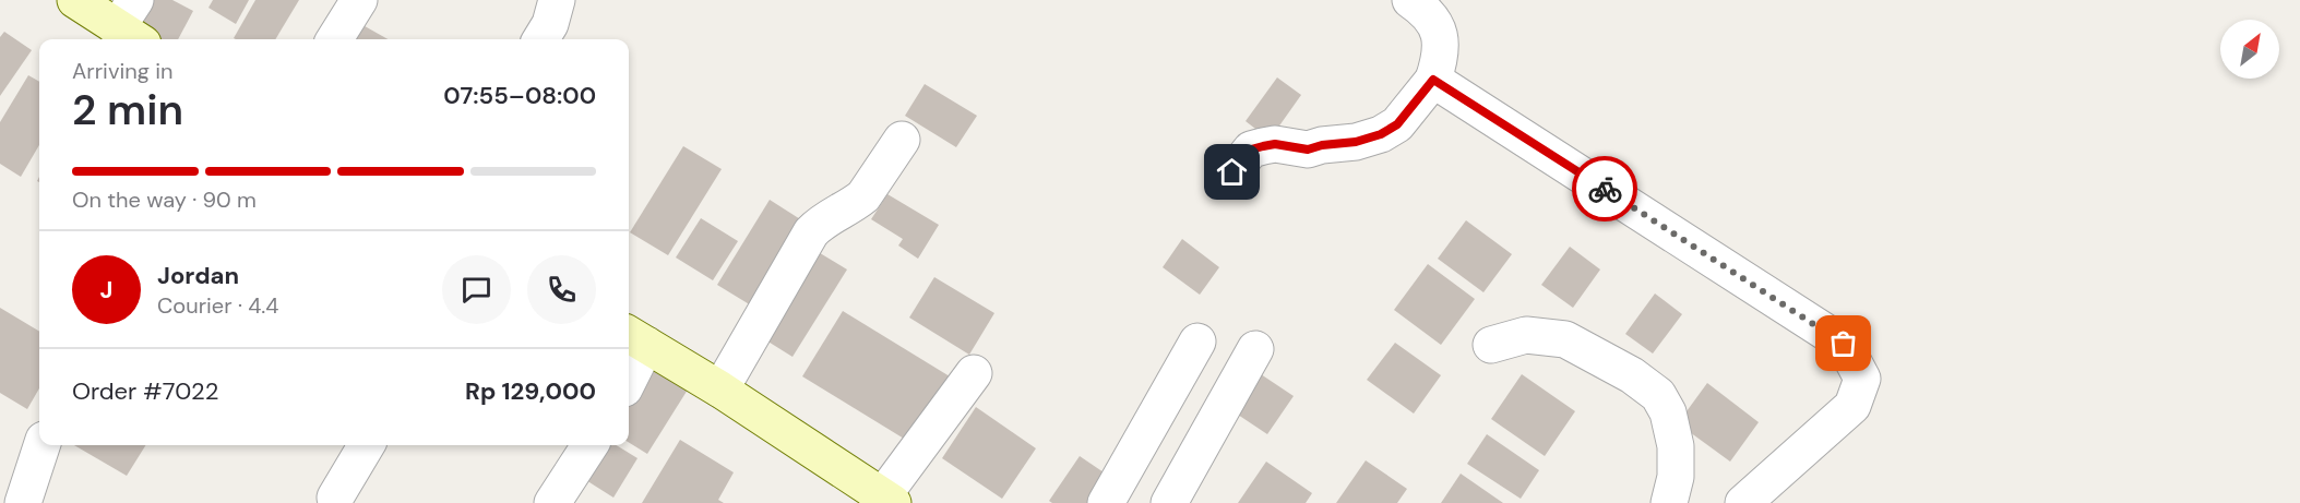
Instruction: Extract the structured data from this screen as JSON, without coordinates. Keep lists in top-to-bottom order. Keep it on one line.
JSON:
{"north":"top right","page":{"heading":["2 min","Arriving in","07:55–08:00"],"panel":["Jordan","Courier · 4.4","Order #7022","Rp 129,000"],"bar":"On the way · 90 m","round":"J"}}
